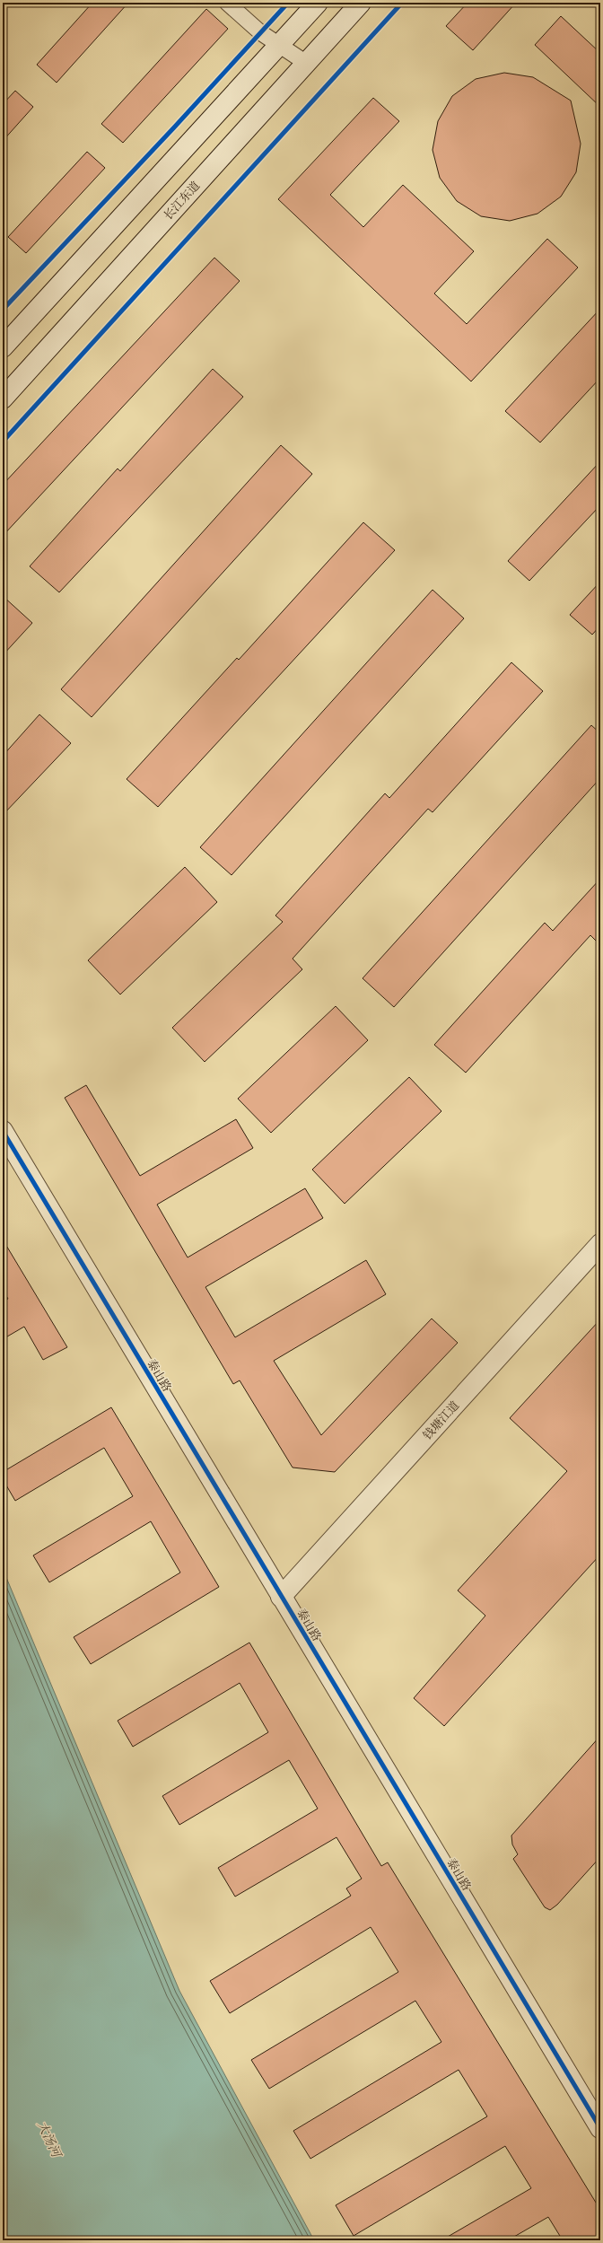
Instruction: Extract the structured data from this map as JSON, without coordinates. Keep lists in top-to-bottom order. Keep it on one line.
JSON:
{"streets":{"street":["长江东道","泰山路","钱塘江道"]},"crossings":[["泰山路","钱塘江道"]],"water":["大汤河"]}
